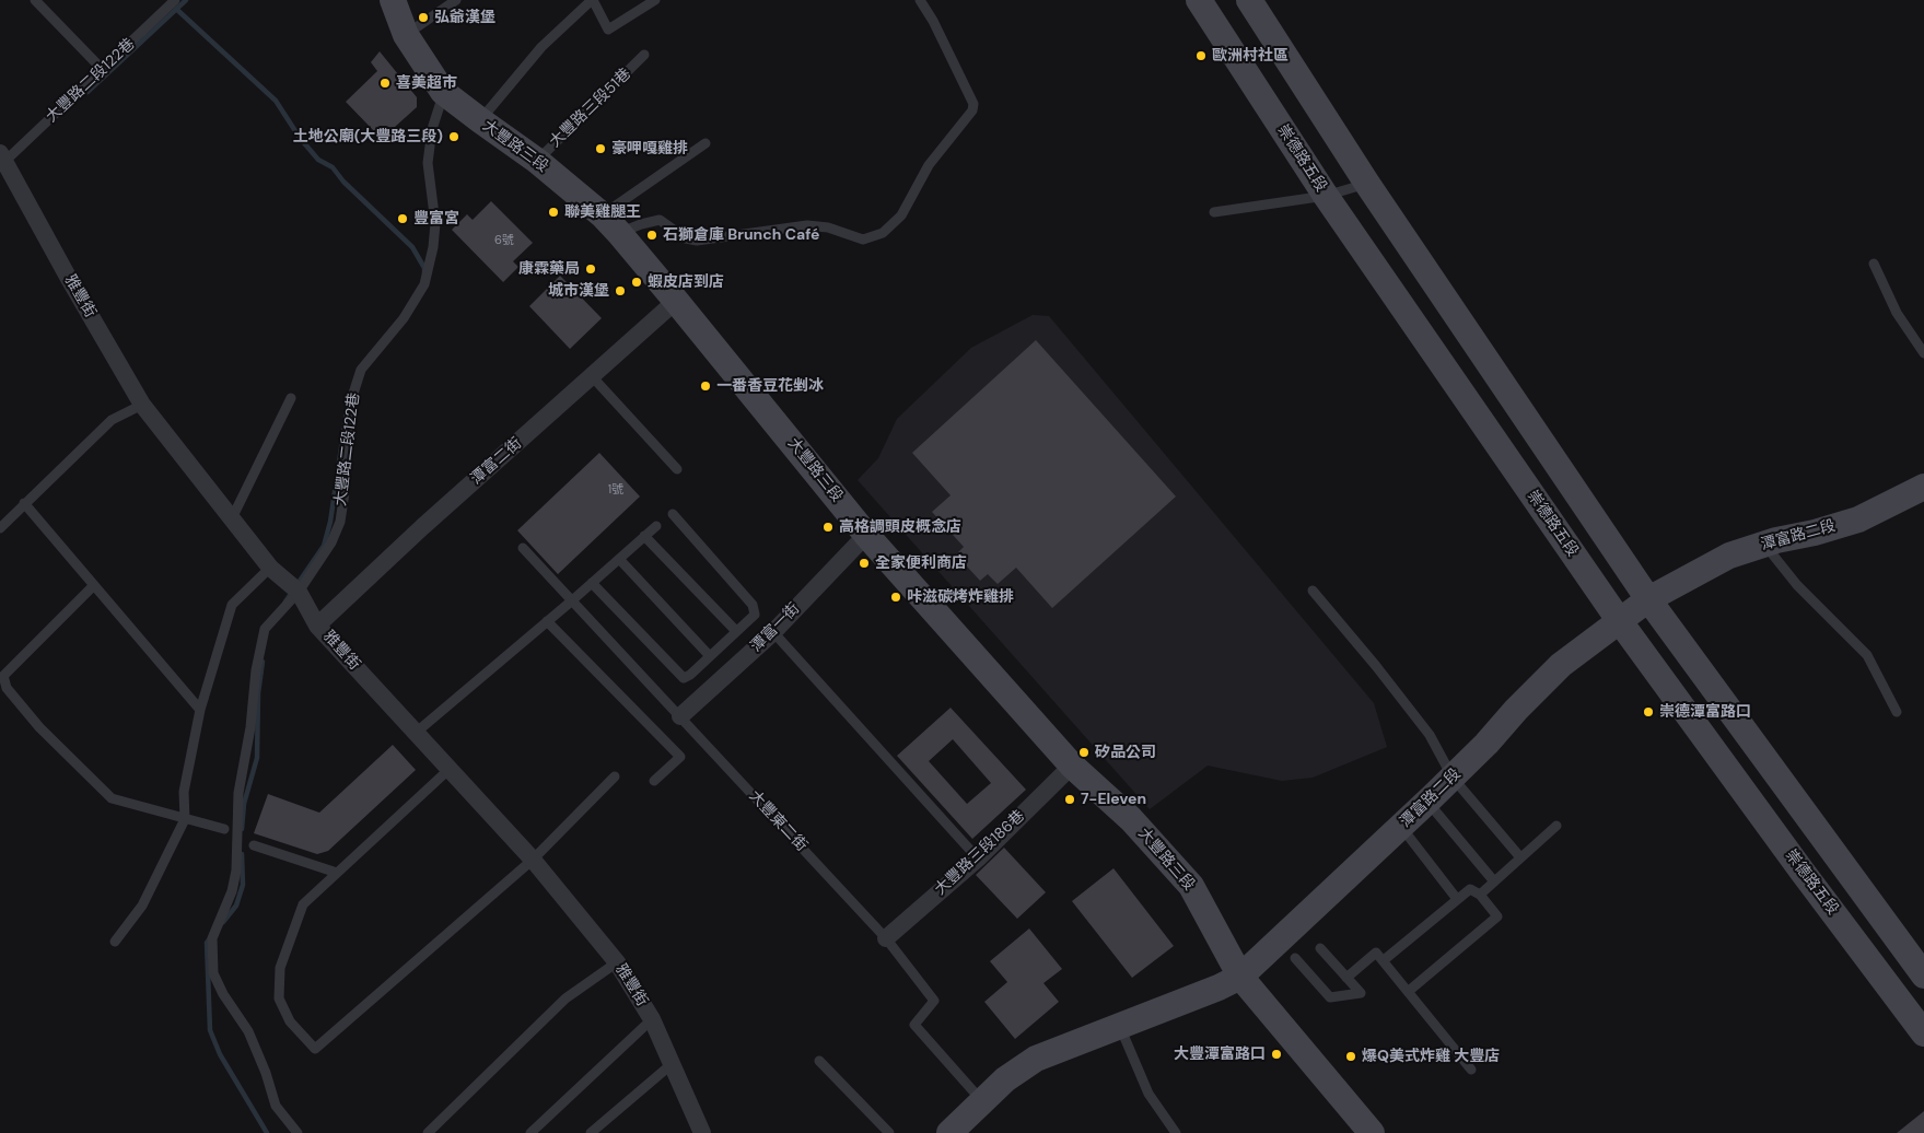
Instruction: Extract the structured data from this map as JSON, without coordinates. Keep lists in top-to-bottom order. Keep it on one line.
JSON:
{"streets":{"street":["大豐路三段","崇德路五段","雅豐街","潭富二街","潭富路二段","潭富一街","大豐路三段186巷"],"lane":["大豐路二段122巷","大豐路三段51巷","大豐東二街"]},"crossings":[["大豐路二段122巷","大豐路三段"],["大豐路二段122巷","雅豐街"],["大豐路三段51巷","大豐路三段"],["大豐路三段","潭富二街"],["大豐路三段","潭富路二段"],["大豐路三段","潭富一街"],["大豐路三段","大豐路三段186巷"],["崇德路五段","潭富路二段"],["雅豐街","潭富二街"],["潭富路二段","大豐東二街"],["潭富一街","大豐東二街"],["大豐東二街","大豐路三段186巷"]],"places":["弘爺漢堡","歐洲村社區","喜美超市","土地公廟(大豐路三段)","豪呷嘎雞排","聯美雞腿王","豐富宮","石獅倉庫 Brunch Café","康霖藥局","蝦皮店到店","城市漢堡","一番香豆花剉冰","高格調頭皮概念店","全家便利商店","咔滋碳烤炸雞排","崇德潭富路口","矽品公司","7-Eleven","大豐潭富路口","爆Q美式炸雞 大豐店"],"house_numbers":["6號","1號"]}
